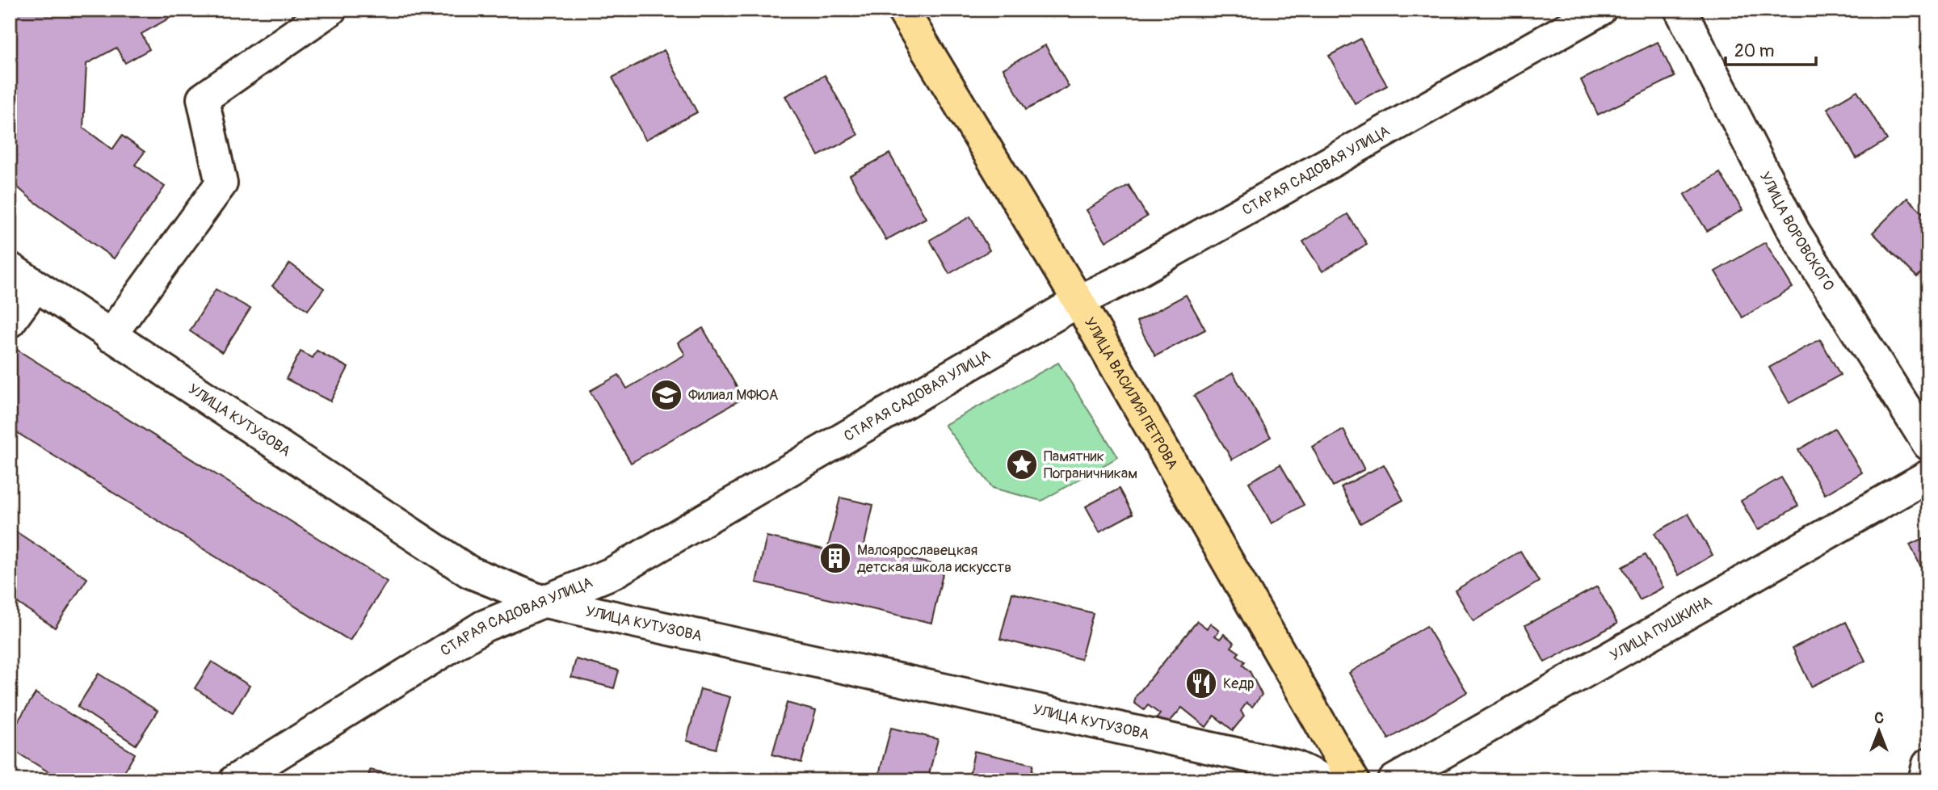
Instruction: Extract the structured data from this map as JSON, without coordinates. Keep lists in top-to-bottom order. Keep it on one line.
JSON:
{"streets":{"main road":["УЛИЦА ВАСИЛИЯ ПЕТРОВА"],"street":["СТАРАЯ САДОВАЯ УЛИЦА","УЛИЦА ВОРОВСКОГО","УЛИЦА КУТУЗОВА","УЛИЦА ПУШКИНА"]},"crossings":[["СТАРАЯ САДОВАЯ УЛИЦА","УЛИЦА ВАСИЛИЯ ПЕТРОВА"],["СТАРАЯ САДОВАЯ УЛИЦА","УЛИЦА КУТУЗОВА"]],"places":{"school or university":["Филиал МФЮА"],"place":["Памятник Пограничникам"],"building":["Малоярославецкая детская школа искусств"],"restaurant":["Кедр"]},"scale_bar":"20 m","north":"top"}
